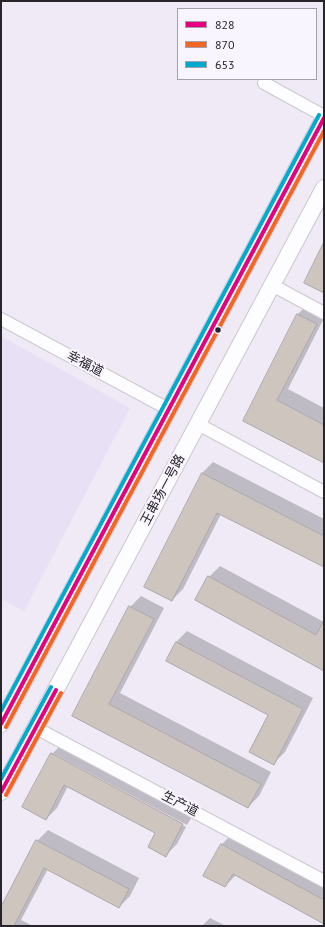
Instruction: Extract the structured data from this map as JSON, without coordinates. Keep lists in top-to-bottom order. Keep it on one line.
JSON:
{"streets":{"main road":["王串场一号路"],"street":["幸福道","生产道"]},"crossings":[["王串场一号路","生产道"]],"lines":["transit line 653","transit line 828","transit line 870"],"legend":["828","870","653"]}
